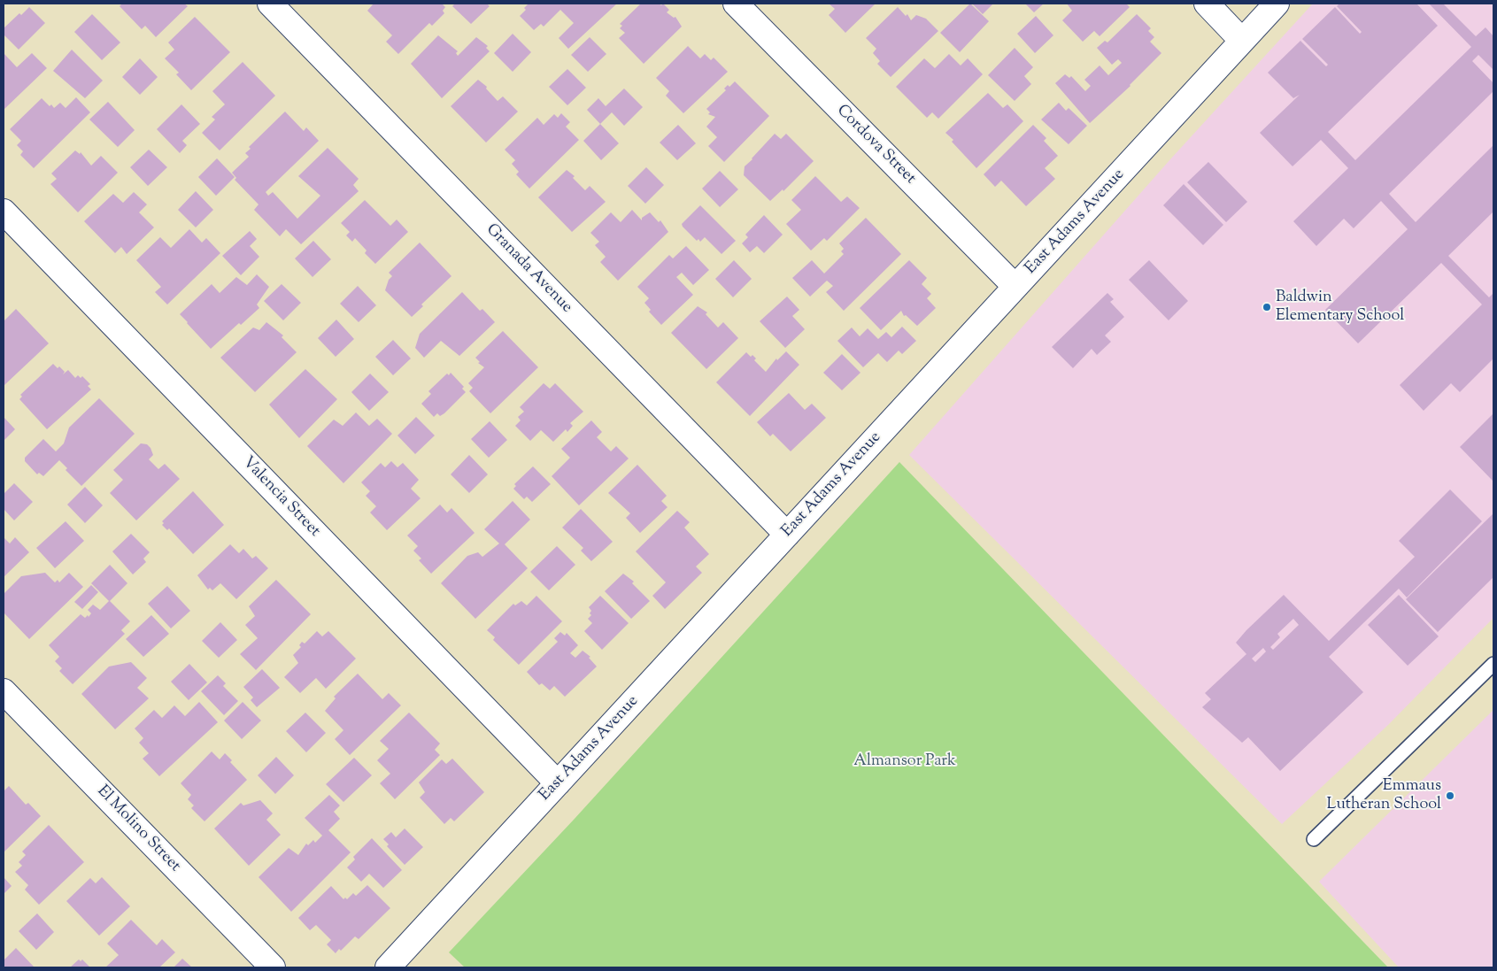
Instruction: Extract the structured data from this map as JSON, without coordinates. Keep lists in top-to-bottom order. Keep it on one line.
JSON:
{"streets":{"street":["Cordova Street","East Adams Avenue","Granada Avenue","Valencia Street","El Molino Street"]},"crossings":[["Cordova Street","East Adams Avenue"],["East Adams Avenue","Granada Avenue"],["East Adams Avenue","Valencia Street"]],"parks":["Almansor Park"],"places":["Baldwin Elementary School","Emmaus Lutheran School"]}
